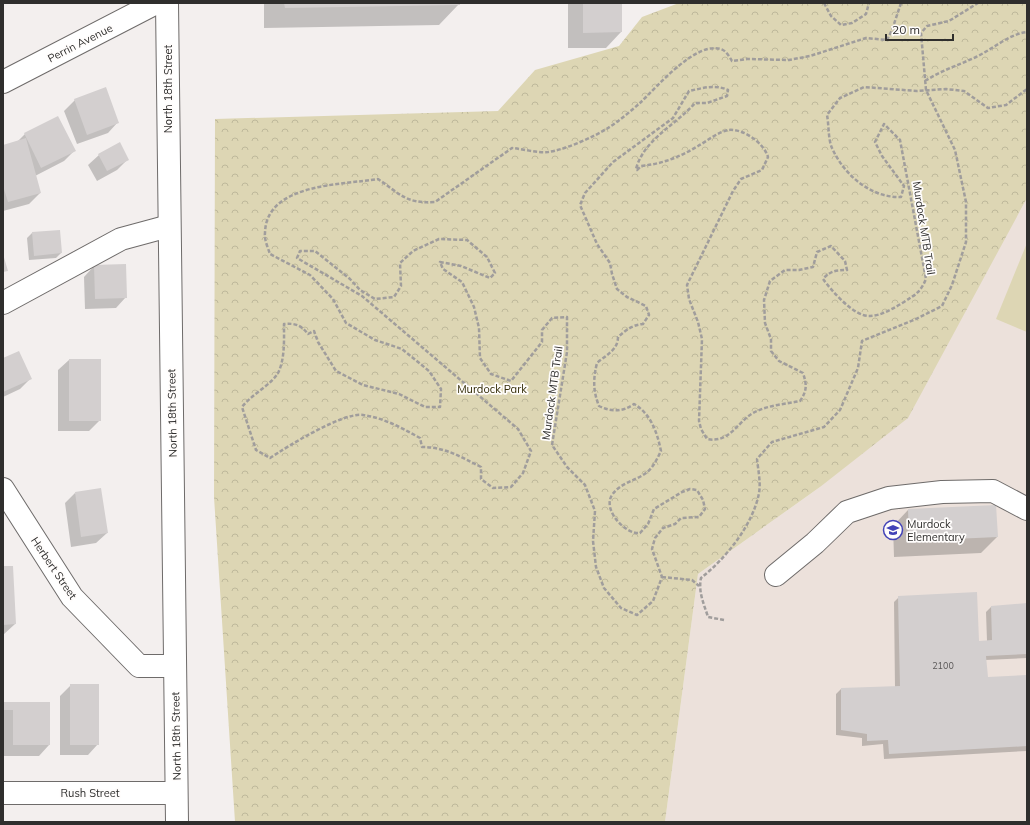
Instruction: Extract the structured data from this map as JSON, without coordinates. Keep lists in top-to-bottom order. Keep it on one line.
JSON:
{"streets":{"main road":["Perrin Avenue","North 18th Street","Herbert Street","Rush Street"],"path":["Murdock MTB Trail"]},"crossings":[["North 18th Street","Herbert Street"],["North 18th Street","Rush Street"]],"parks":["Murdock Park"],"places":{"school or university":["Murdock Elementary"]},"house_numbers":["2100"],"scale_bar":"20 m"}
